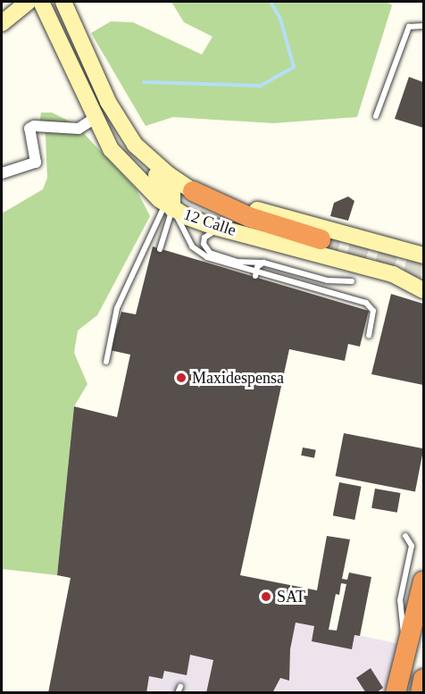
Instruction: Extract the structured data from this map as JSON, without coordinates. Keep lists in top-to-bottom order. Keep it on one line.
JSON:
{"streets":{"main road":["12 Calle"]},"places":["Maxidespensa","SAT"]}
